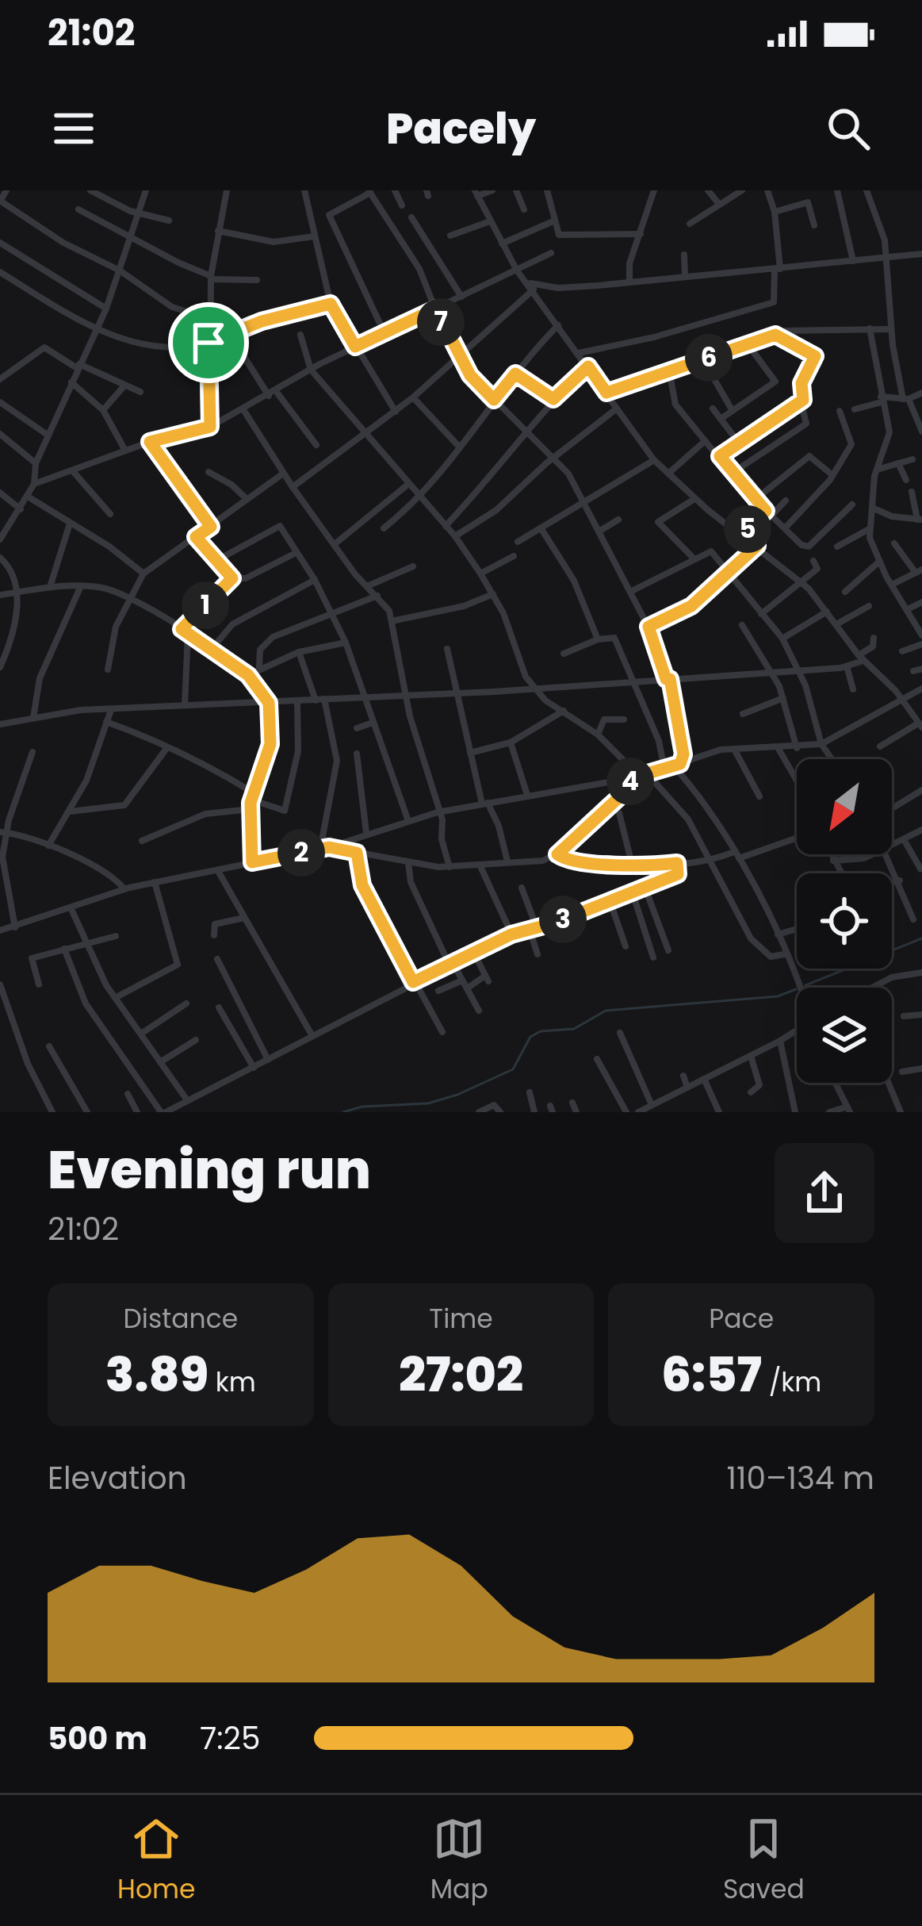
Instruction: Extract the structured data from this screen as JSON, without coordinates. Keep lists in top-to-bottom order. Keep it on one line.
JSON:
{"north":"bottom left","page":{"status":"21:02","header":"Pacely","pins":["7","6","5","1","4","2","3"],"heading":["Evening run","21:02"],"stats":[["Distance","3.89 km"],["Time","27:02"],["Pace","6:57 /km"]],"chart":["Elevation","110–134 m"],"list":[{"name":"500 m","note":"7:25"}],"tabs":["Home","Map","Saved"]}}
